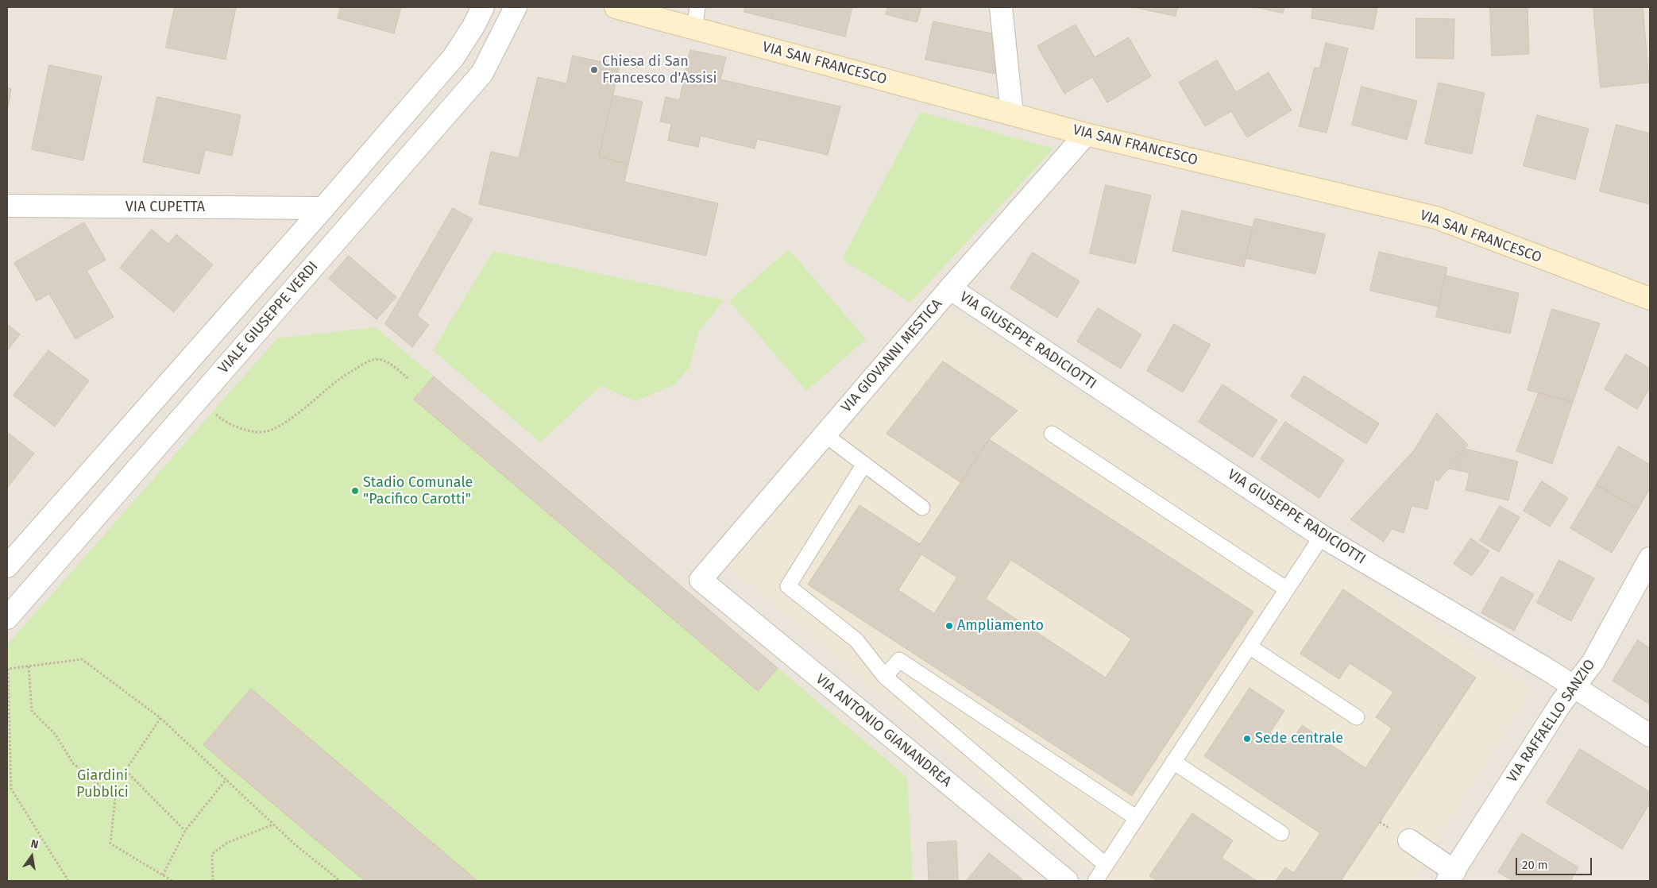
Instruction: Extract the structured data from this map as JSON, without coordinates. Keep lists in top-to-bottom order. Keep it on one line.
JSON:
{"streets":{"main road":["VIA SAN FRANCESCO"],"street":["VIA CUPETTA","VIALE GIUSEPPE VERDI","VIA GIUSEPPE RADICIOTTI","VIA GIOVANNI MESTICA","VIA RAFFAELLO SANZIO","VIA ANTONIO GIANANDREA"]},"crossings":[["VIA SAN FRANCESCO","VIA GIOVANNI MESTICA"],["VIA GIUSEPPE RADICIOTTI","VIA GIOVANNI MESTICA"],["VIA GIUSEPPE RADICIOTTI","VIA RAFFAELLO SANZIO"],["VIA GIOVANNI MESTICA","VIA ANTONIO GIANANDREA"]],"parks":["Giardini Pubblici"],"places":["Chiesa di San Francesco d'Assisi","Stadio Comunale \"Pacifico Carotti\"","Ampliamento","Sede centrale"],"scale_bar":"20 m","north":"top"}
